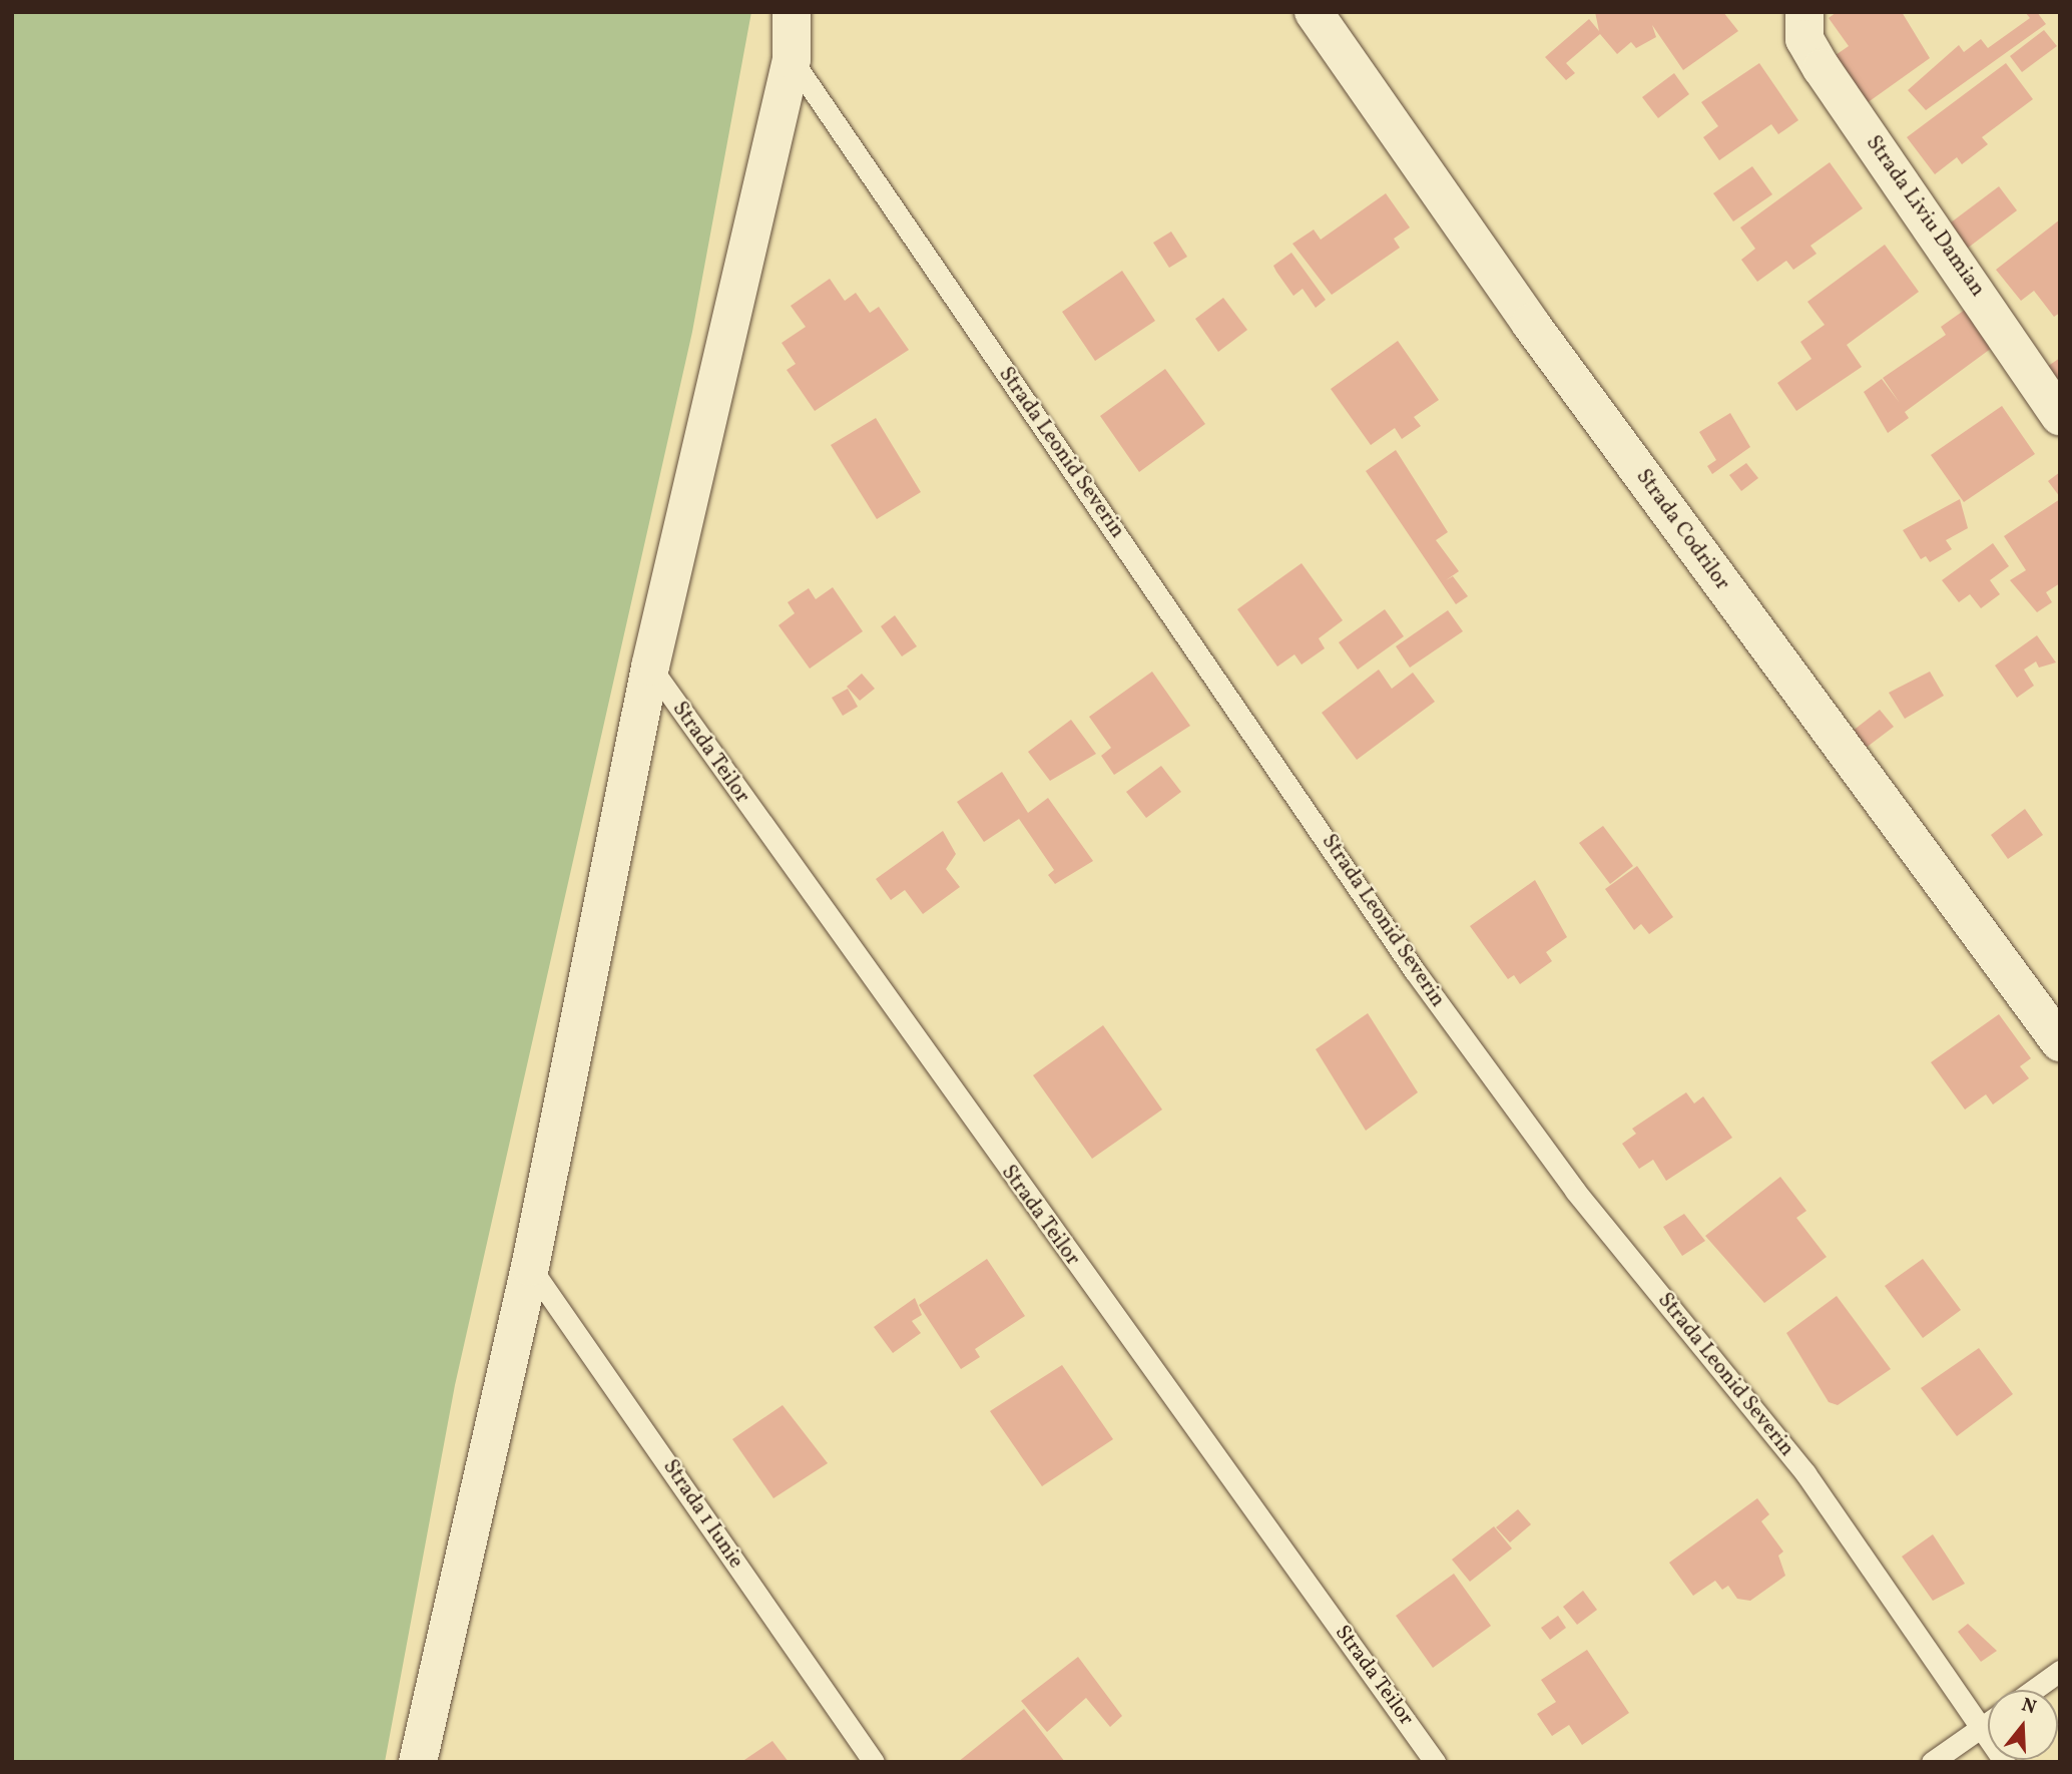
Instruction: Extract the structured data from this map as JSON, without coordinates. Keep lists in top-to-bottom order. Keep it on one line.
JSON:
{"streets":{"street":["Strada Liviu Damian","Strada Codrilor"],"lane":["Strada Leonid Severin","Strada Teilor","Strada 1 Iunie"]},"north":"top"}
